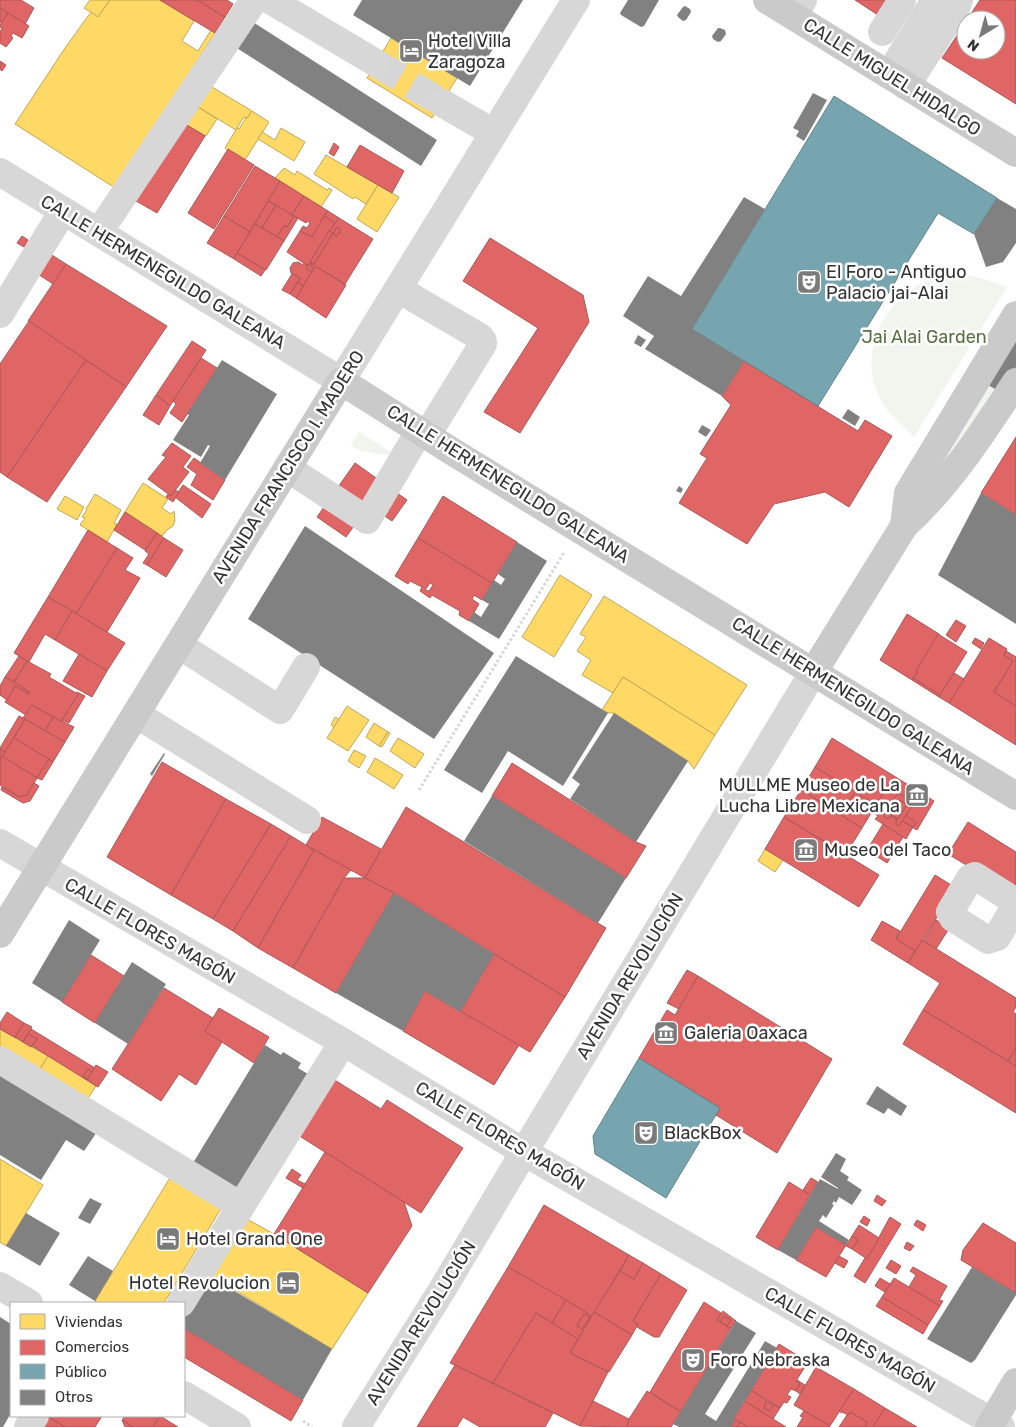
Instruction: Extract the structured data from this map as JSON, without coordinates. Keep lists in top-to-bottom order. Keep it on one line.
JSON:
{"streets":{"main road":["CALLE MIGUEL HIDALGO","CALLE HERMENEGILDO GALEANA","AVENIDA FRANCISCO I. MADERO","AVENIDA REVOLUCIÓN"],"street":["CALLE FLORES MAGÓN"]},"crossings":[["CALLE HERMENEGILDO GALEANA","AVENIDA FRANCISCO I. MADERO"],["CALLE HERMENEGILDO GALEANA","AVENIDA REVOLUCIÓN"],["AVENIDA FRANCISCO I. MADERO","CALLE FLORES MAGÓN"],["CALLE FLORES MAGÓN","AVENIDA REVOLUCIÓN"]],"parks":["Jai Alai Garden"],"places":{"hotel":["Hotel Villa Zaragoza","Hotel Grand One","Hotel Revolucion"],"theatre":["El Foro - Antiguo Palacio jai-Alai","BlackBox","Foro Nebraska"],"museum":["MULLME Museo de La Lucha Libre Mexicana","Museo del Taco","Galeria Oaxaca"]},"legend":["Viviendas","Comercios","Público","Otros"],"north":"bottom left"}
